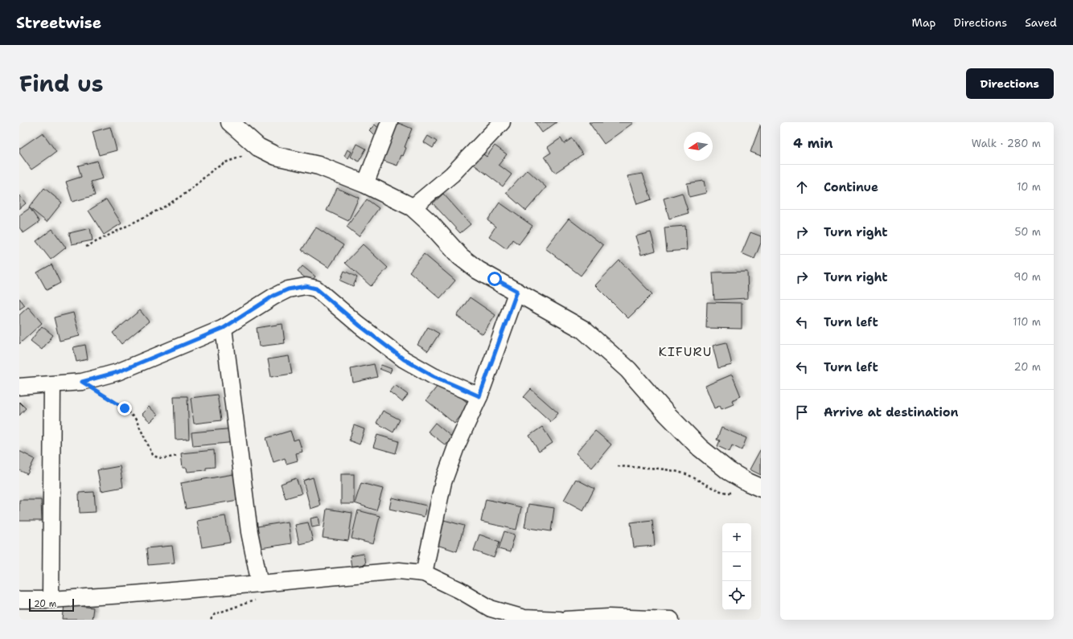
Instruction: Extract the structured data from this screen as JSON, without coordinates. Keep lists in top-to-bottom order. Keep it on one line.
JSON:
{"districts":["KIFURU"],"scale_bar":"20 m","north":"left","page":{"header":"Streetwise","nav":["Map","Directions","Saved"],"title":"Find us","buttons":"Directions","heading":["4 min","Walk · 280 m"],"list":[["Continue","10 m"],["Turn right","50 m"],["Turn right","90 m"],["Turn left","110 m"],["Turn left","20 m"],"Arrive at destination"],"map_buttons":["+","−"],"scale":"20 m"}}
